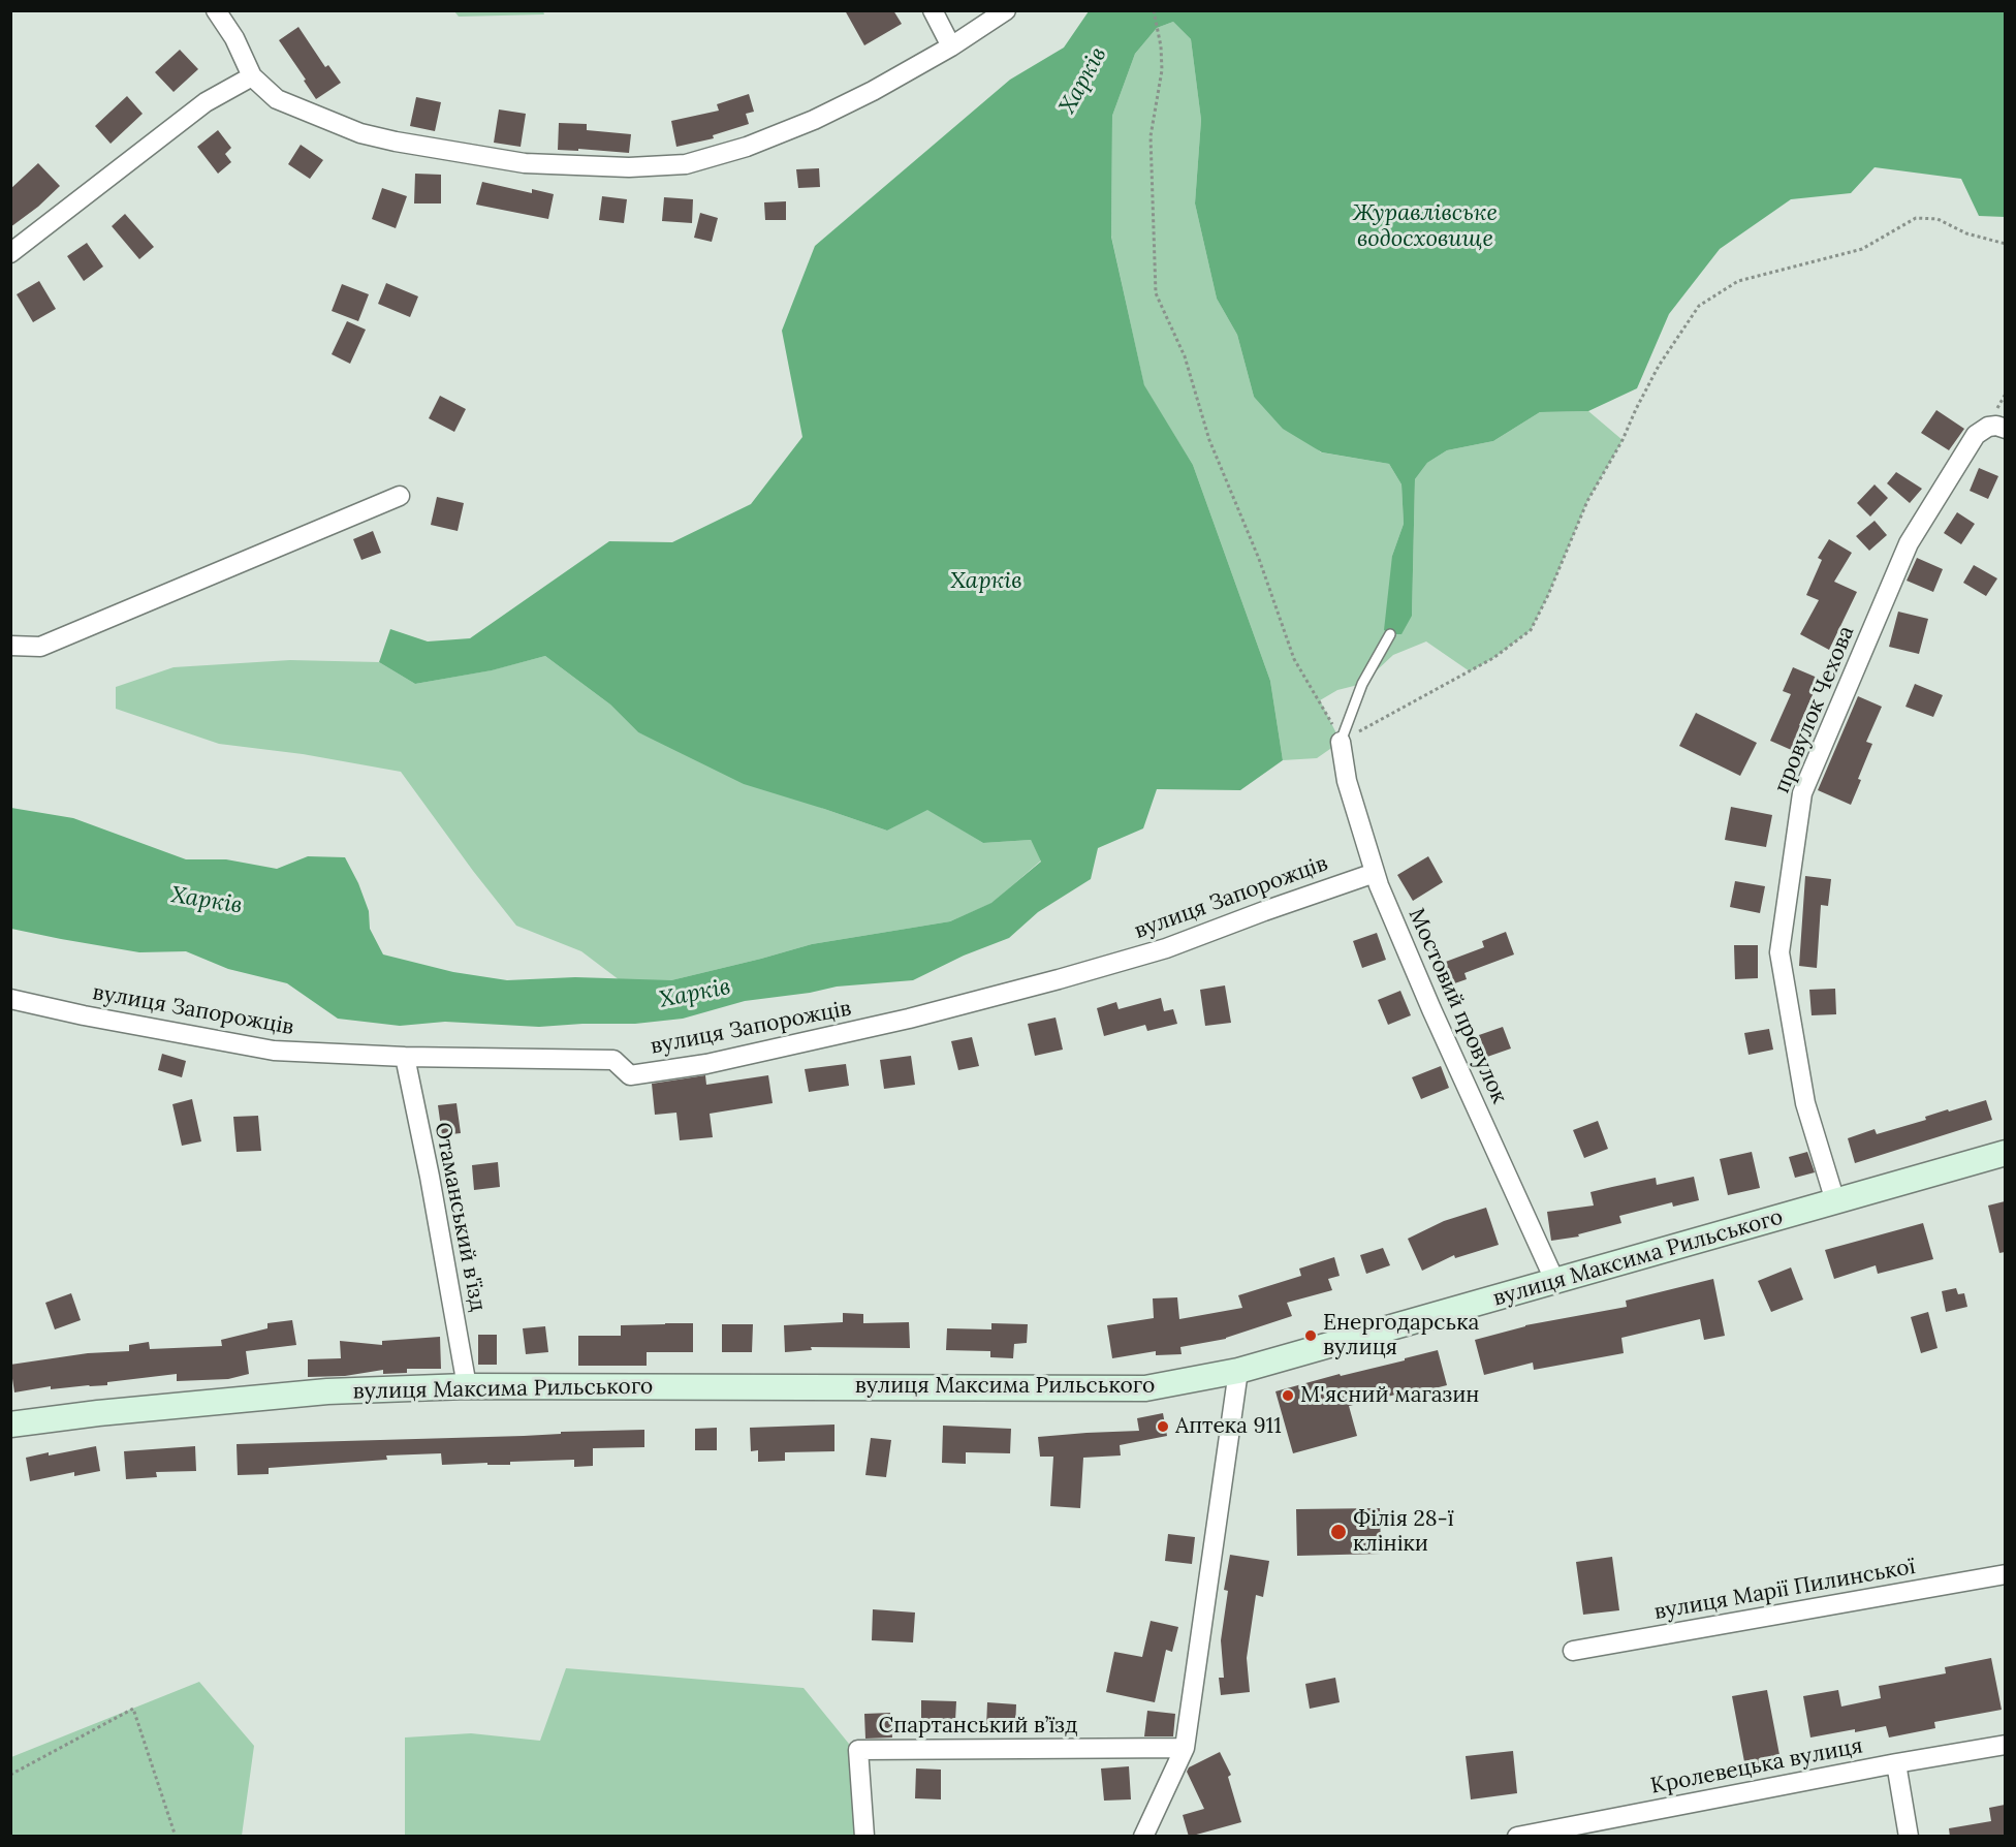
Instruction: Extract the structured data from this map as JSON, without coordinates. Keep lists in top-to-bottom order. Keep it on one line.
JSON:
{"streets":{"main road":["вулиця Максима Рильського"],"street":["провулок Чехова","вулиця Запорожців","Мостовий провулок","Отаманський в'їзд","вулиця Марії Пилинської","Спартанський в’їзд","Кролевецька вулиця"]},"crossings":[["провулок Чехова","вулиця Максима Рильського"],["вулиця Запорожців","Мостовий провулок"],["вулиця Запорожців","Отаманський в'їзд"],["Мостовий провулок","вулиця Максима Рильського"],["Отаманський в'їзд","вулиця Максима Рильського"]],"water":["Харків","Журавлівське водосховище"],"places":["Енергодарська вулиця","М'ясний магазин","Аптека 911","Філія 28-ї клініки"]}
